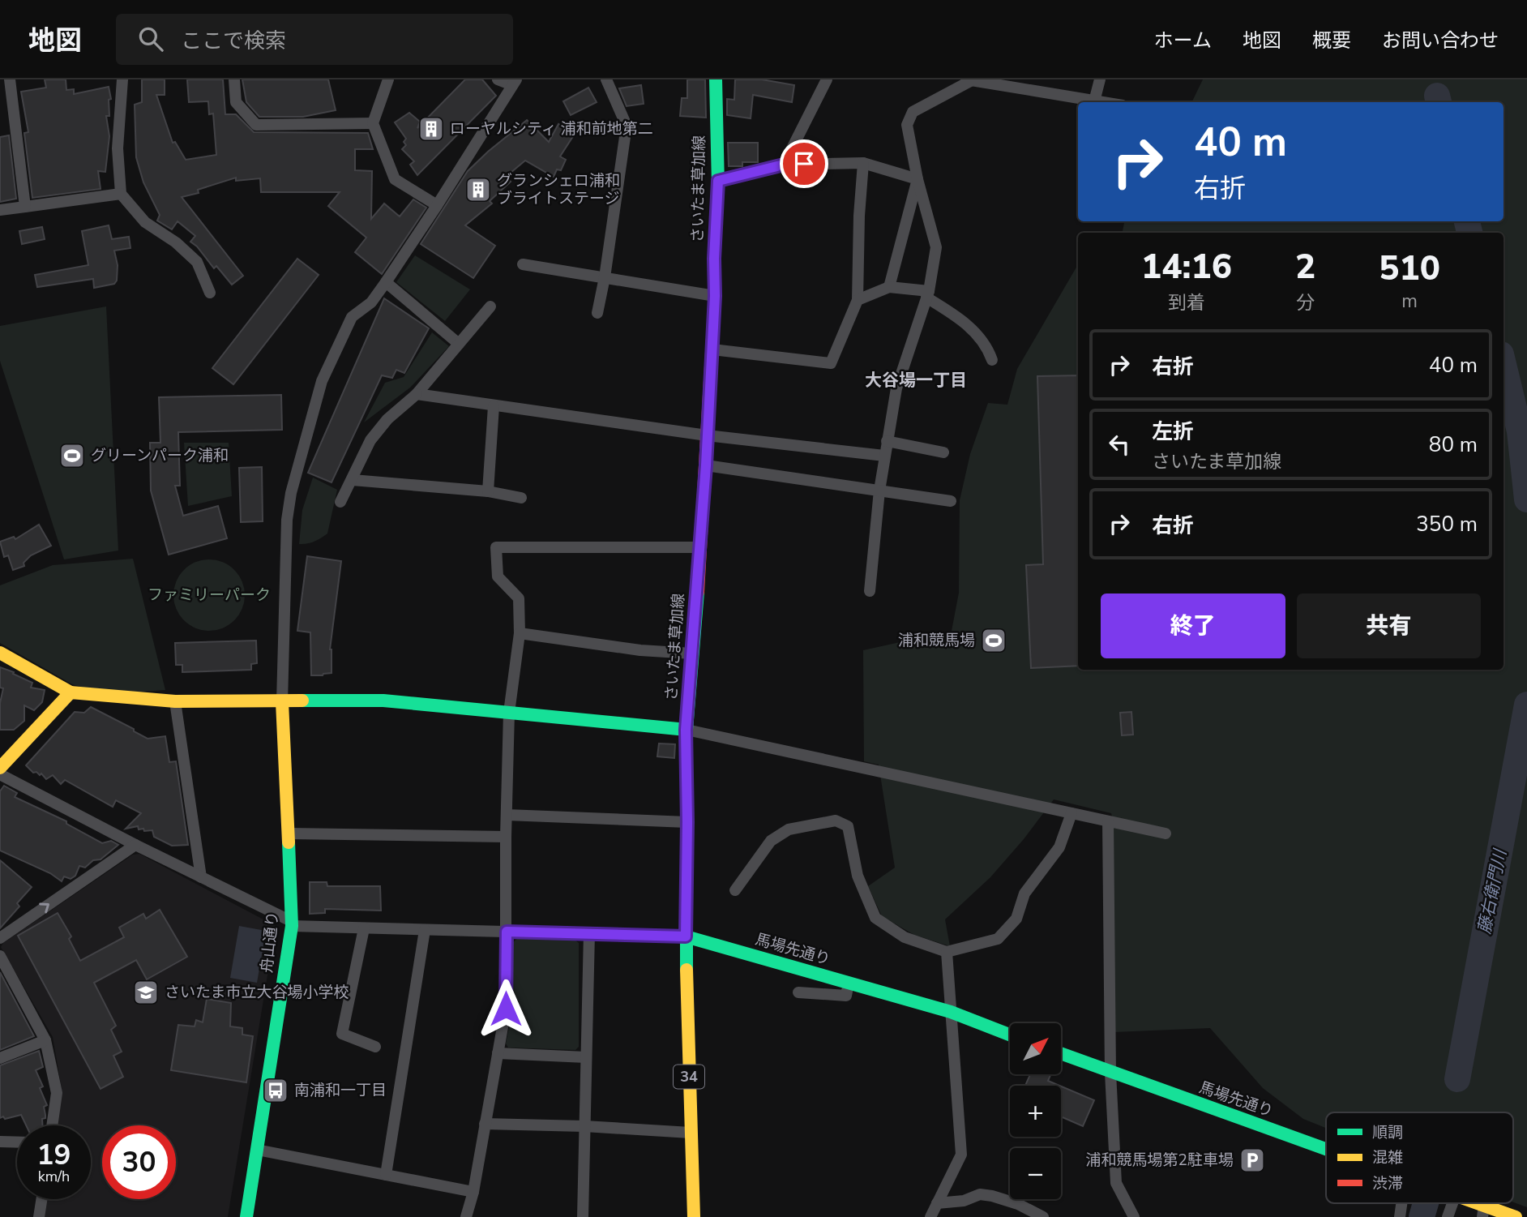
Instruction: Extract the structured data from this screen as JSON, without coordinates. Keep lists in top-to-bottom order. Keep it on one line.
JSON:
{"streets":{"street":["さいたま草加線","舟山通り","馬場先通り","34"]},"crossings":[["さいたま草加線","馬場先通り"]],"districts":["大谷場一丁目"],"water":["藤右衛門川"],"parks":["ファミリーパーク"],"places":{"building":["ローヤルシティ 浦和前地第二","グランシェロ浦和 ブライトステージ"],"sports":["グリーンパーク浦和","浦和競馬場"],"school or university":["さいたま市立大谷場小学校"],"bus stop":["南浦和一丁目"],"parking":["浦和競馬場第2駐車場"]},"legend":["順調","混雑","渋滞"],"north":"top right","page":{"header":"地図","search":"ここで検索","nav":["ホーム","地図","概要","お問い合わせ"],"turn":["40 m","右折"],"eta":["14:16","到着","2","分","510","m"],"list":[{"name":"右折","value":"40 m"},{"name":"左折","note":"さいたま草加線","value":"80 m"},{"name":"右折","value":"350 m"}],"buttons":["終了","共有"],"map_buttons":["+","−"],"speed":"19 km/h","limit":"30"}}
